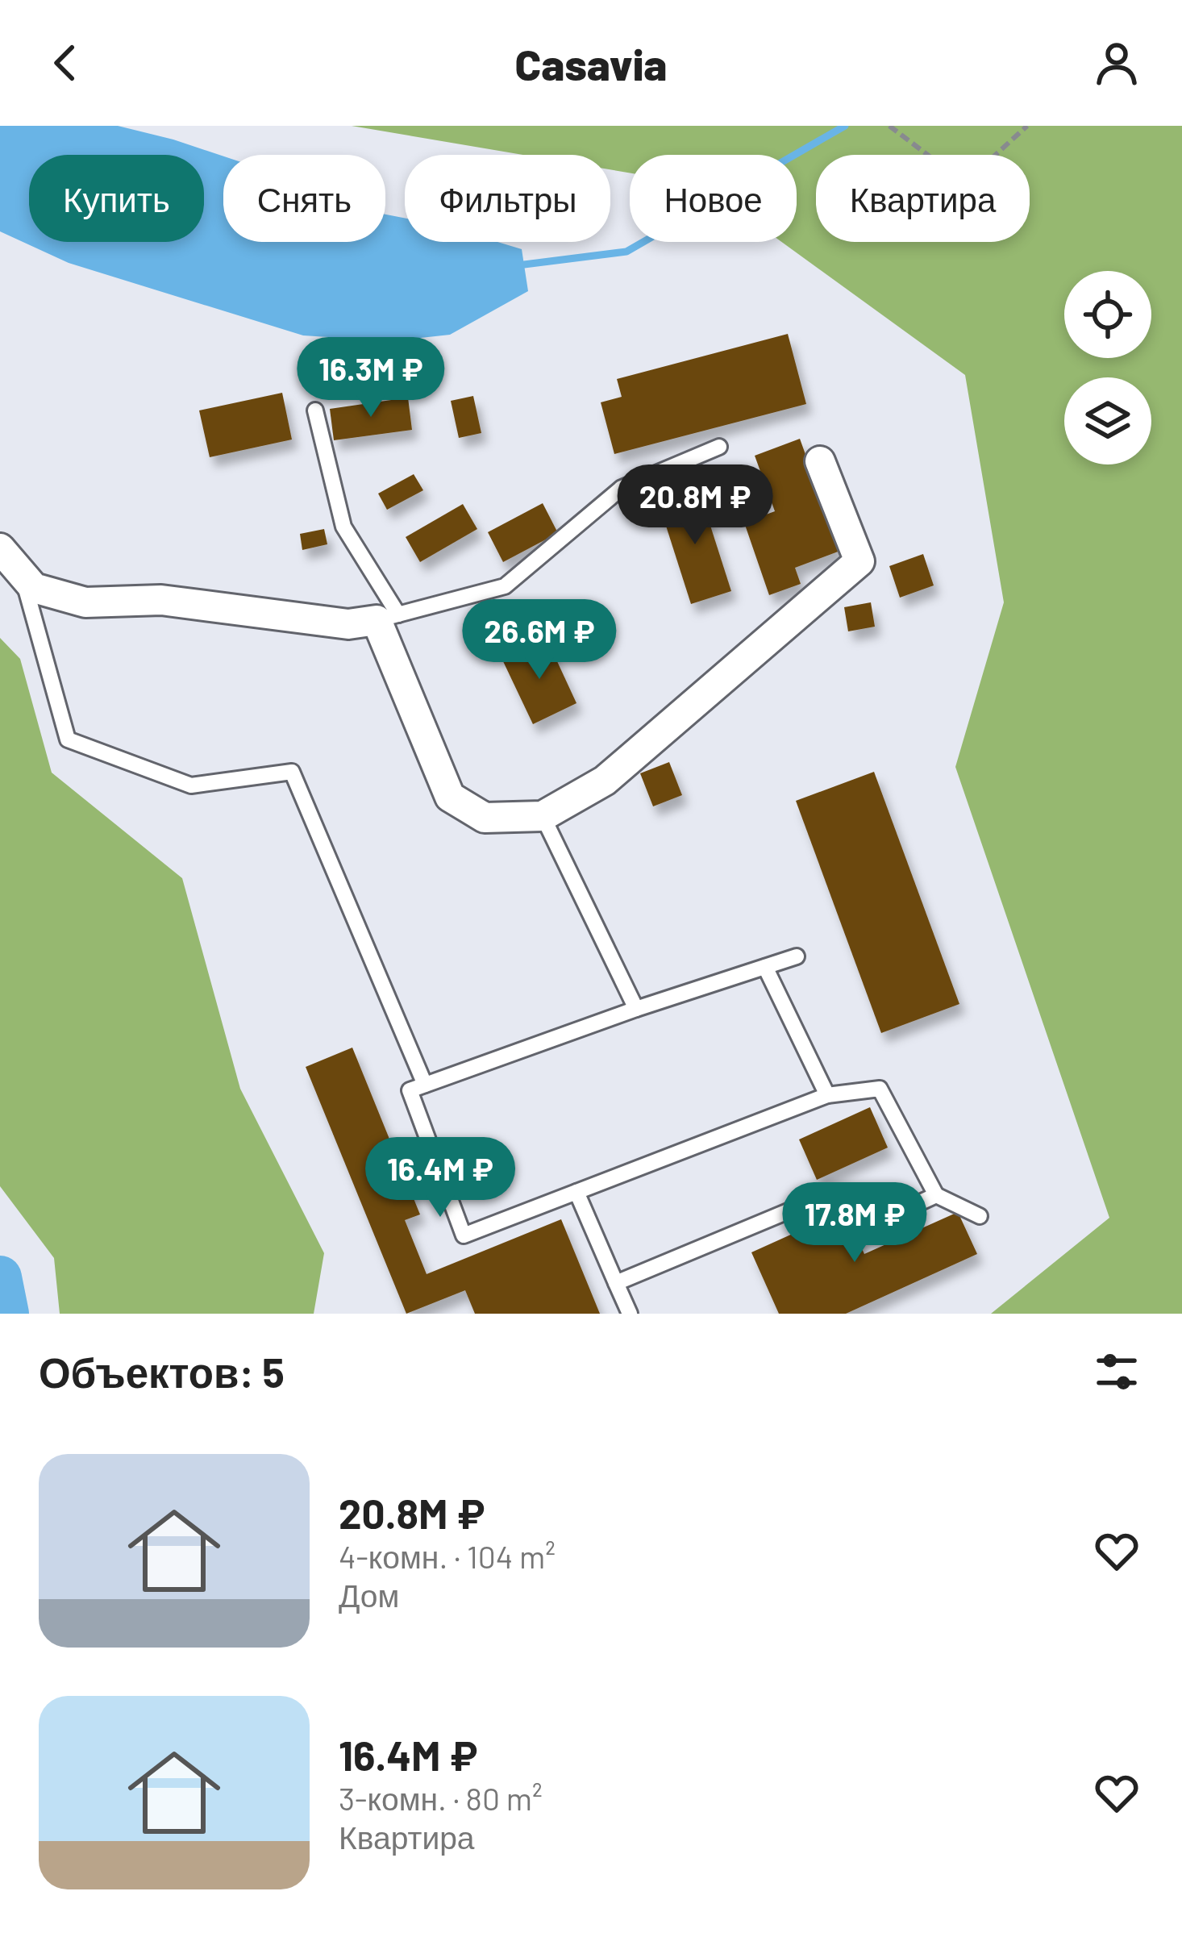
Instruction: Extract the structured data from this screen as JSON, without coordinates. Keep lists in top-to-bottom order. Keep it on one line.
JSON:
{"page":{"header":"Casavia","chip":["Купить","Снять","Фильтры","Новое","Квартира"],"price":["16.3M ₽","20.8M ₽","26.6M ₽","16.4M ₽","17.8M ₽"],"heading":"Объектов: 5","list":[{"name":"20.8M ₽","note":"4-комн. · 104 m² · Дом"},{"name":"16.4M ₽","note":"3-комн. · 80 m² · Квартира"}]}}
